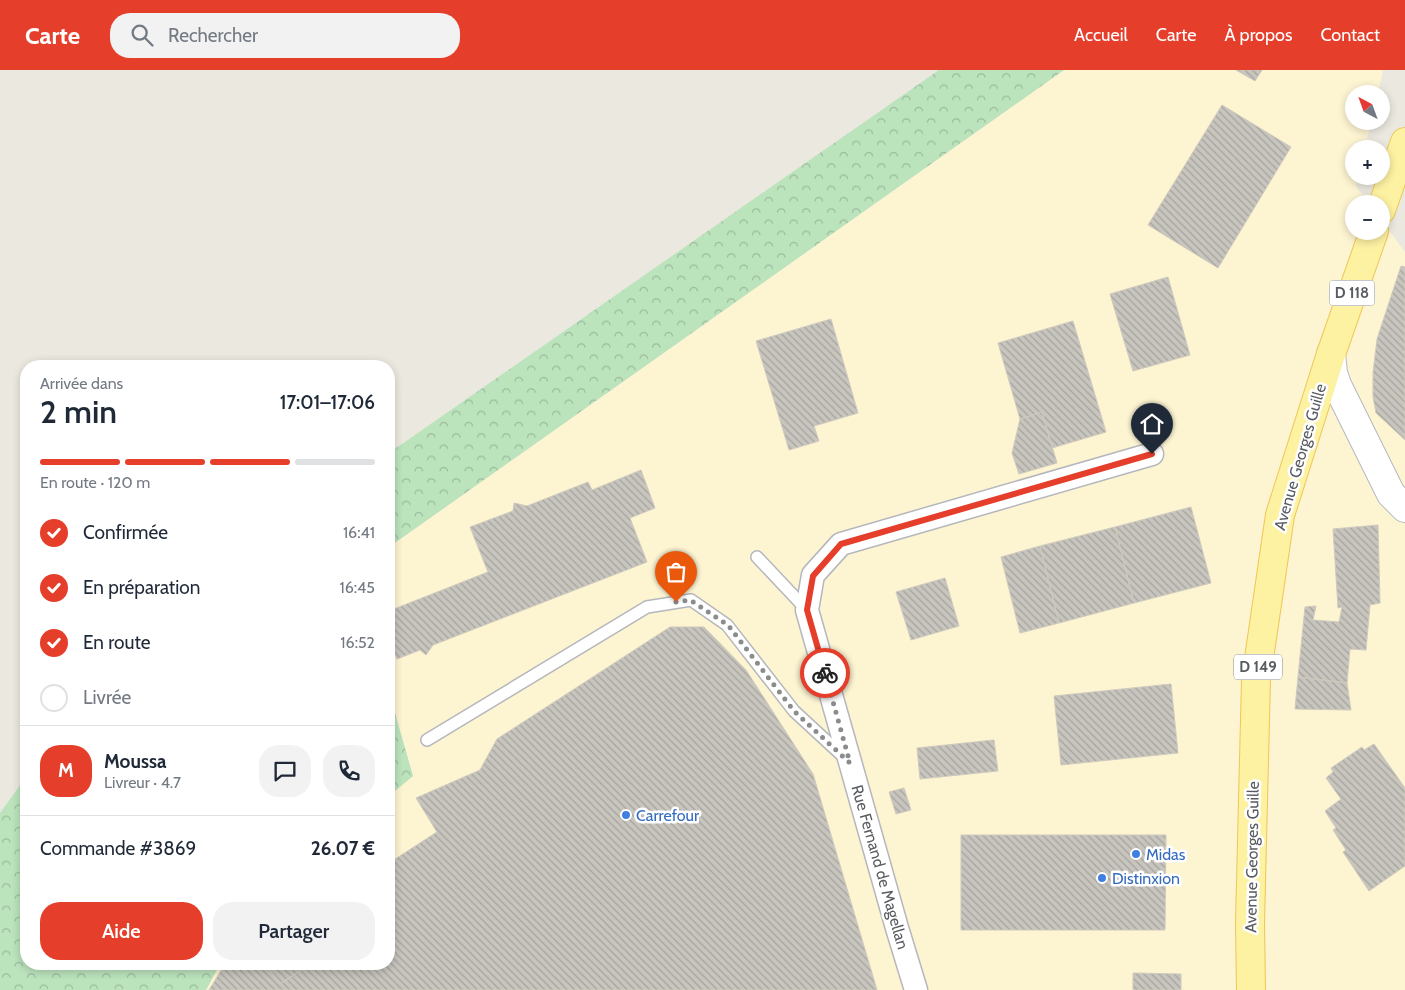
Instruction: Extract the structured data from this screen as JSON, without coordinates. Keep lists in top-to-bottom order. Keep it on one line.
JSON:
{"streets":{"main road":["D 118","Avenue Georges Guille","D 149"],"street":["Rue Fernand de Magellan"]},"crossings":[["D 118","Avenue Georges Guille"]],"places":["Carrefour","Midas","Distinxion"],"north":"top left","page":{"header":"Carte","search":"Rechercher","nav":["Accueil","Carte","À propos","Contact"],"map_buttons":["+","−"],"heading":["2 min","Arrivée dans","17:01–17:06"],"panel":["Moussa","Livreur · 4.7","Commande #3869","26.07 €"],"bar":"En route · 120 m","list":[["Confirmée","16:41"],["En préparation","16:45"],["En route","16:52"],"Livrée"],"round":"M","buttons":["Aide","Partager"]}}
